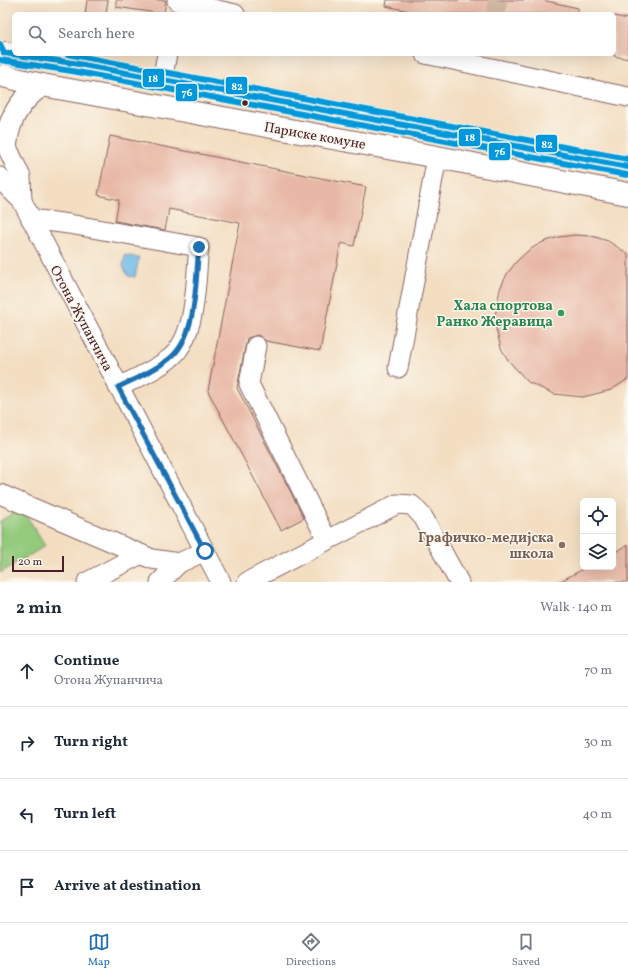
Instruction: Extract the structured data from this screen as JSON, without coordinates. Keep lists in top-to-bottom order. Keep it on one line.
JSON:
{"streets":{"main road":["Париске комуне"],"street":["Отона Жупанчича"]},"places":["Хала спортова Ранко Жеравица","Графичко-медијска школа"],"lines":["transit line 18","transit line 82","transit line 76"],"scale_bar":"20 m","page":{"search":"Search here","scale":"20 m","heading":["2 min","Walk · 140 m"],"list":[["Continue","Отона Жупанчича","70 m"],["Turn right","30 m"],["Turn left","40 m"],"Arrive at destination"],"nav":["Map","Directions","Saved"]}}
